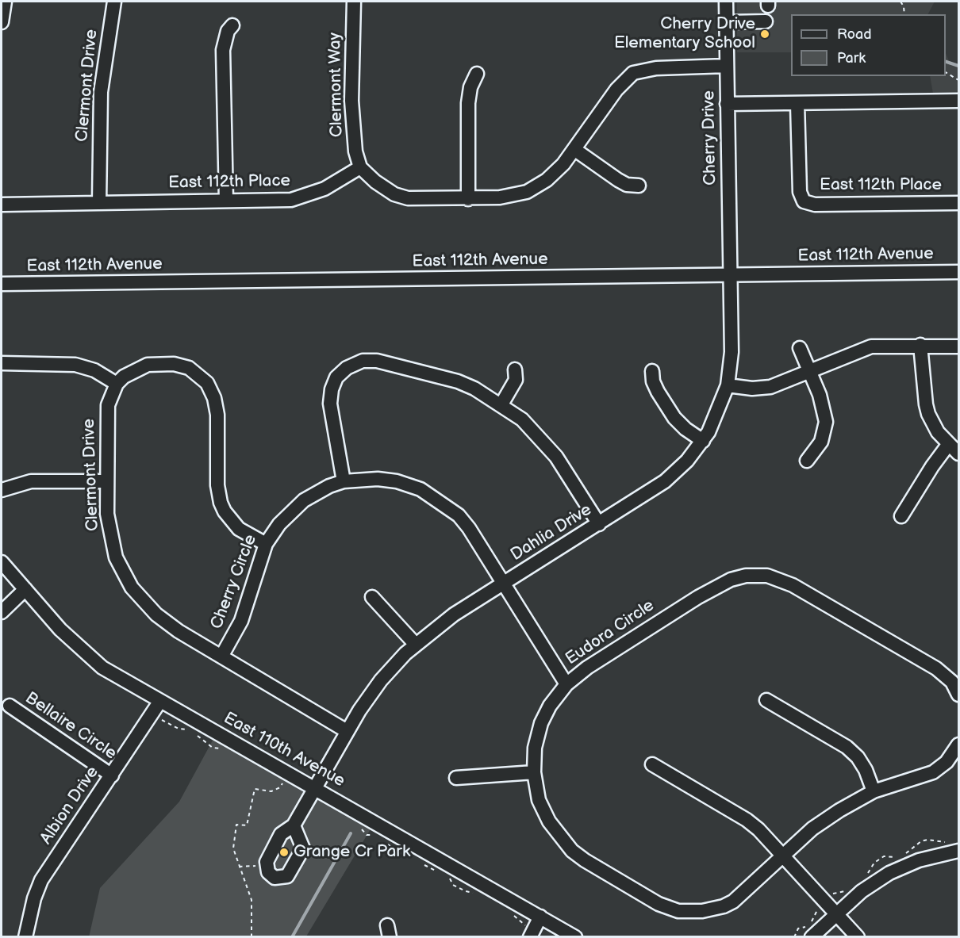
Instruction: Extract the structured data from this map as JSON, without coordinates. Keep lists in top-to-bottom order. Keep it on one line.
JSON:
{"streets":{"street":["Clermont Way","Clermont Drive","Cherry Drive","East 112th Place","East 112th Avenue","Dahlia Drive","Cherry Circle","Eudora Circle","Bellaire Circle","East 110th Avenue","Albion Drive"]},"crossings":[["Clermont Way","East 112th Place"],["Clermont Drive","East 112th Place"],["Clermont Drive","Dahlia Drive"],["Clermont Drive","Cherry Circle"],["Cherry Drive","East 112th Avenue"],["Cherry Drive","Dahlia Drive"],["East 112th Avenue","Dahlia Drive"],["Dahlia Drive","Cherry Circle"],["Dahlia Drive","East 110th Avenue"],["Cherry Circle","Eudora Circle"],["Bellaire Circle","Albion Drive"],["East 110th Avenue","Albion Drive"]],"places":["Cherry Drive Elementary School","Grange Cr Park"],"legend":["Road","Park"]}
